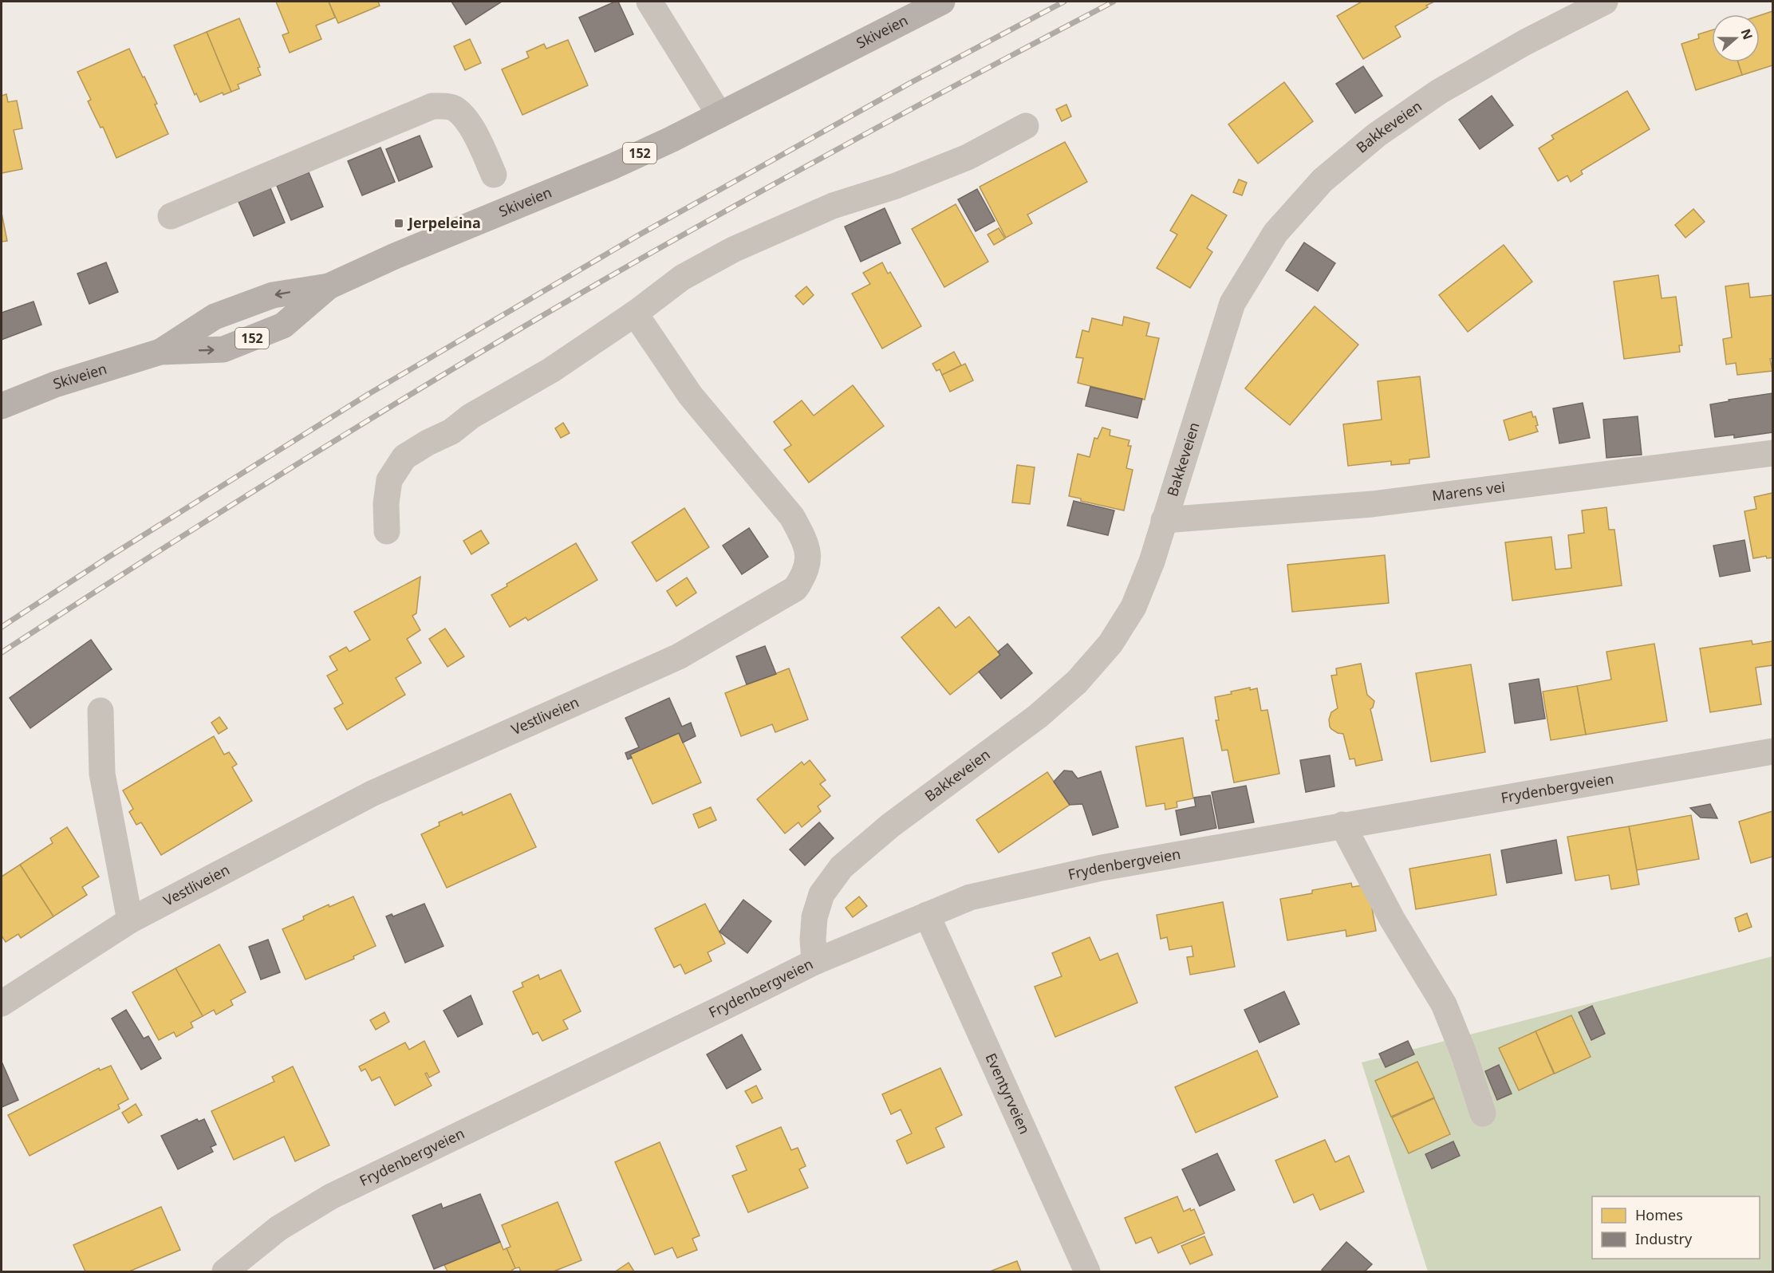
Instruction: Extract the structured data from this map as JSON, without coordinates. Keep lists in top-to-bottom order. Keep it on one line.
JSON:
{"streets":{"main road":["Skiveien","152"],"street":["Bakkeveien","Marens vei","Vestliveien","Frydenbergveien","Eventyrveien"]},"crossings":[["Bakkeveien","Marens vei"],["Bakkeveien","Frydenbergveien"],["Frydenbergveien","Eventyrveien"]],"places":{"transit":["Jerpeleina"]},"legend":["Homes","Industry"],"north":"right"}
